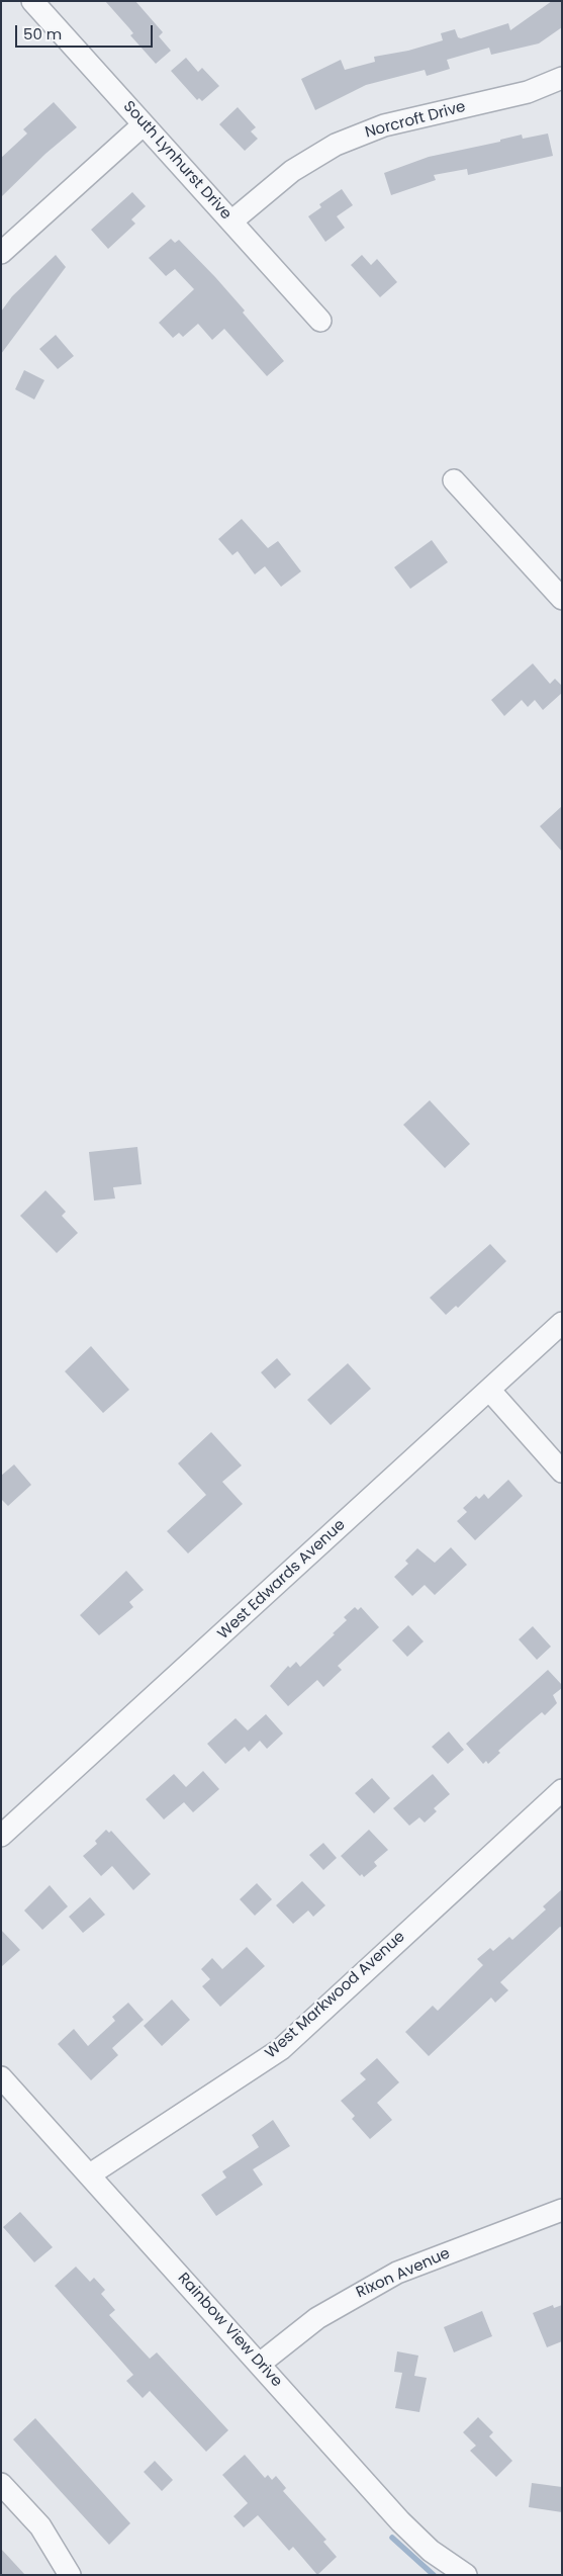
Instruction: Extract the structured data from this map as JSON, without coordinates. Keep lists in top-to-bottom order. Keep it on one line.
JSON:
{"streets":{"street":["Norcroft Drive","South Lynhurst Drive","West Edwards Avenue","West Markwood Avenue","Rixon Avenue","Rainbow View Drive"]},"crossings":[["Norcroft Drive","South Lynhurst Drive"],["West Markwood Avenue","Rainbow View Drive"],["Rixon Avenue","Rainbow View Drive"]],"scale_bar":"50 m"}
